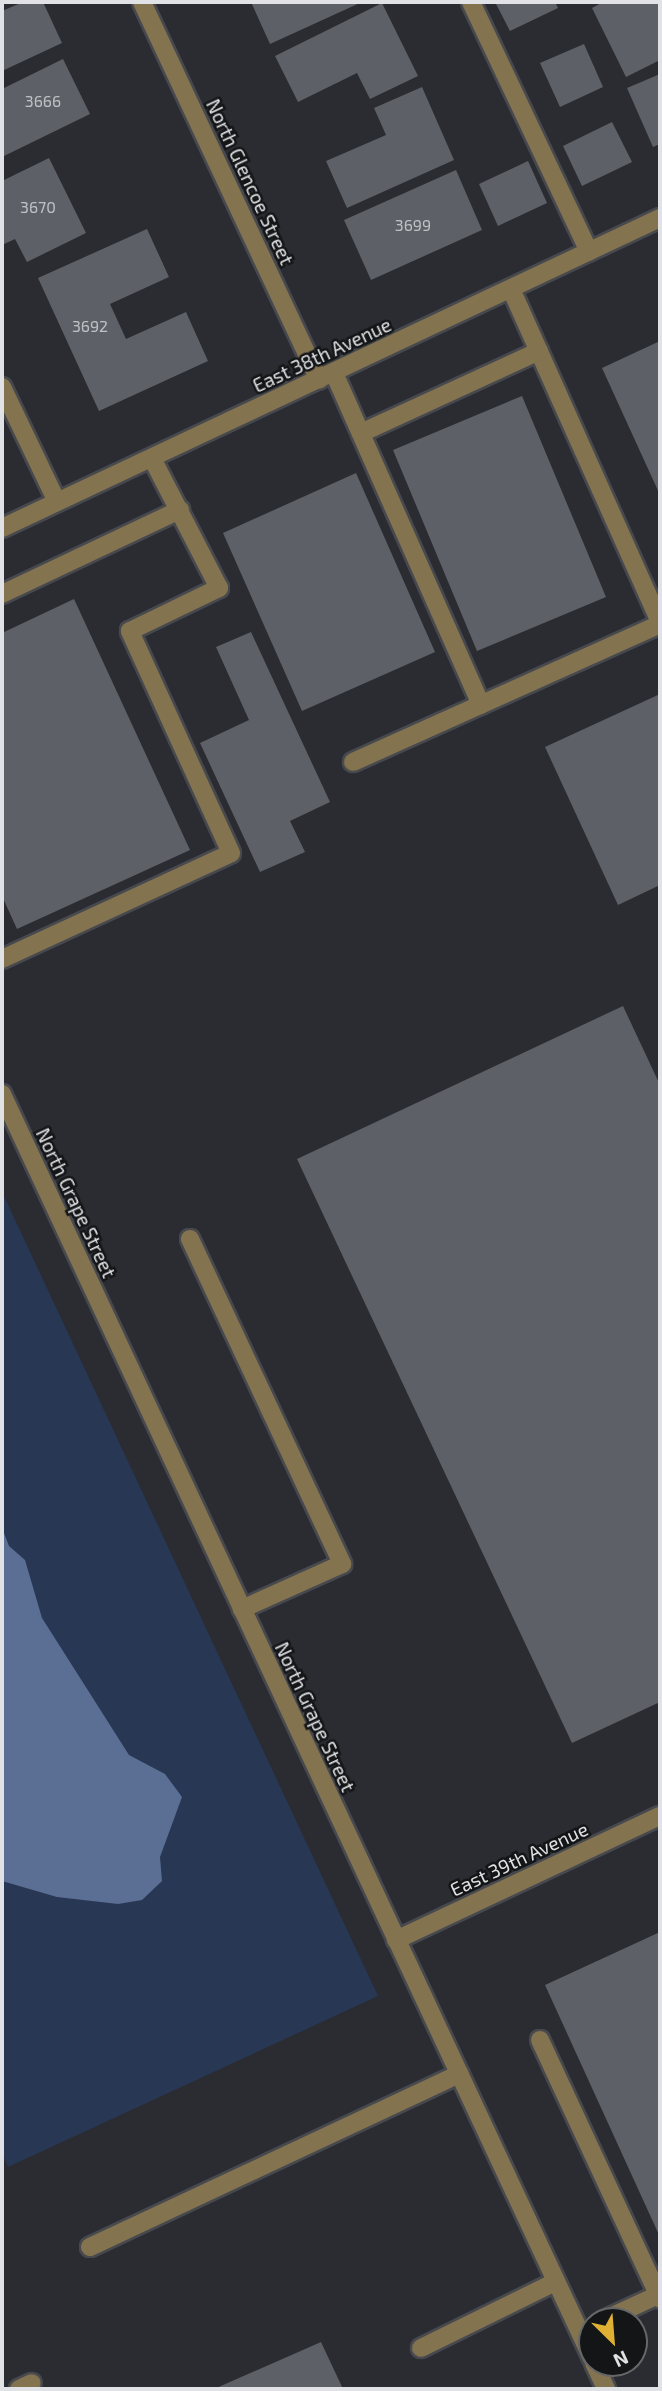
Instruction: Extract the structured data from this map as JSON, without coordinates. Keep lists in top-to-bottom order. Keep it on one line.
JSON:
{"streets":{"street":["North Glencoe Street","East 38th Avenue","North Grape Street","East 39th Avenue"]},"crossings":[["North Glencoe Street","East 38th Avenue"],["North Grape Street","East 39th Avenue"]],"house_numbers":["3666","3670","3699","3692"],"north":"bottom right"}
